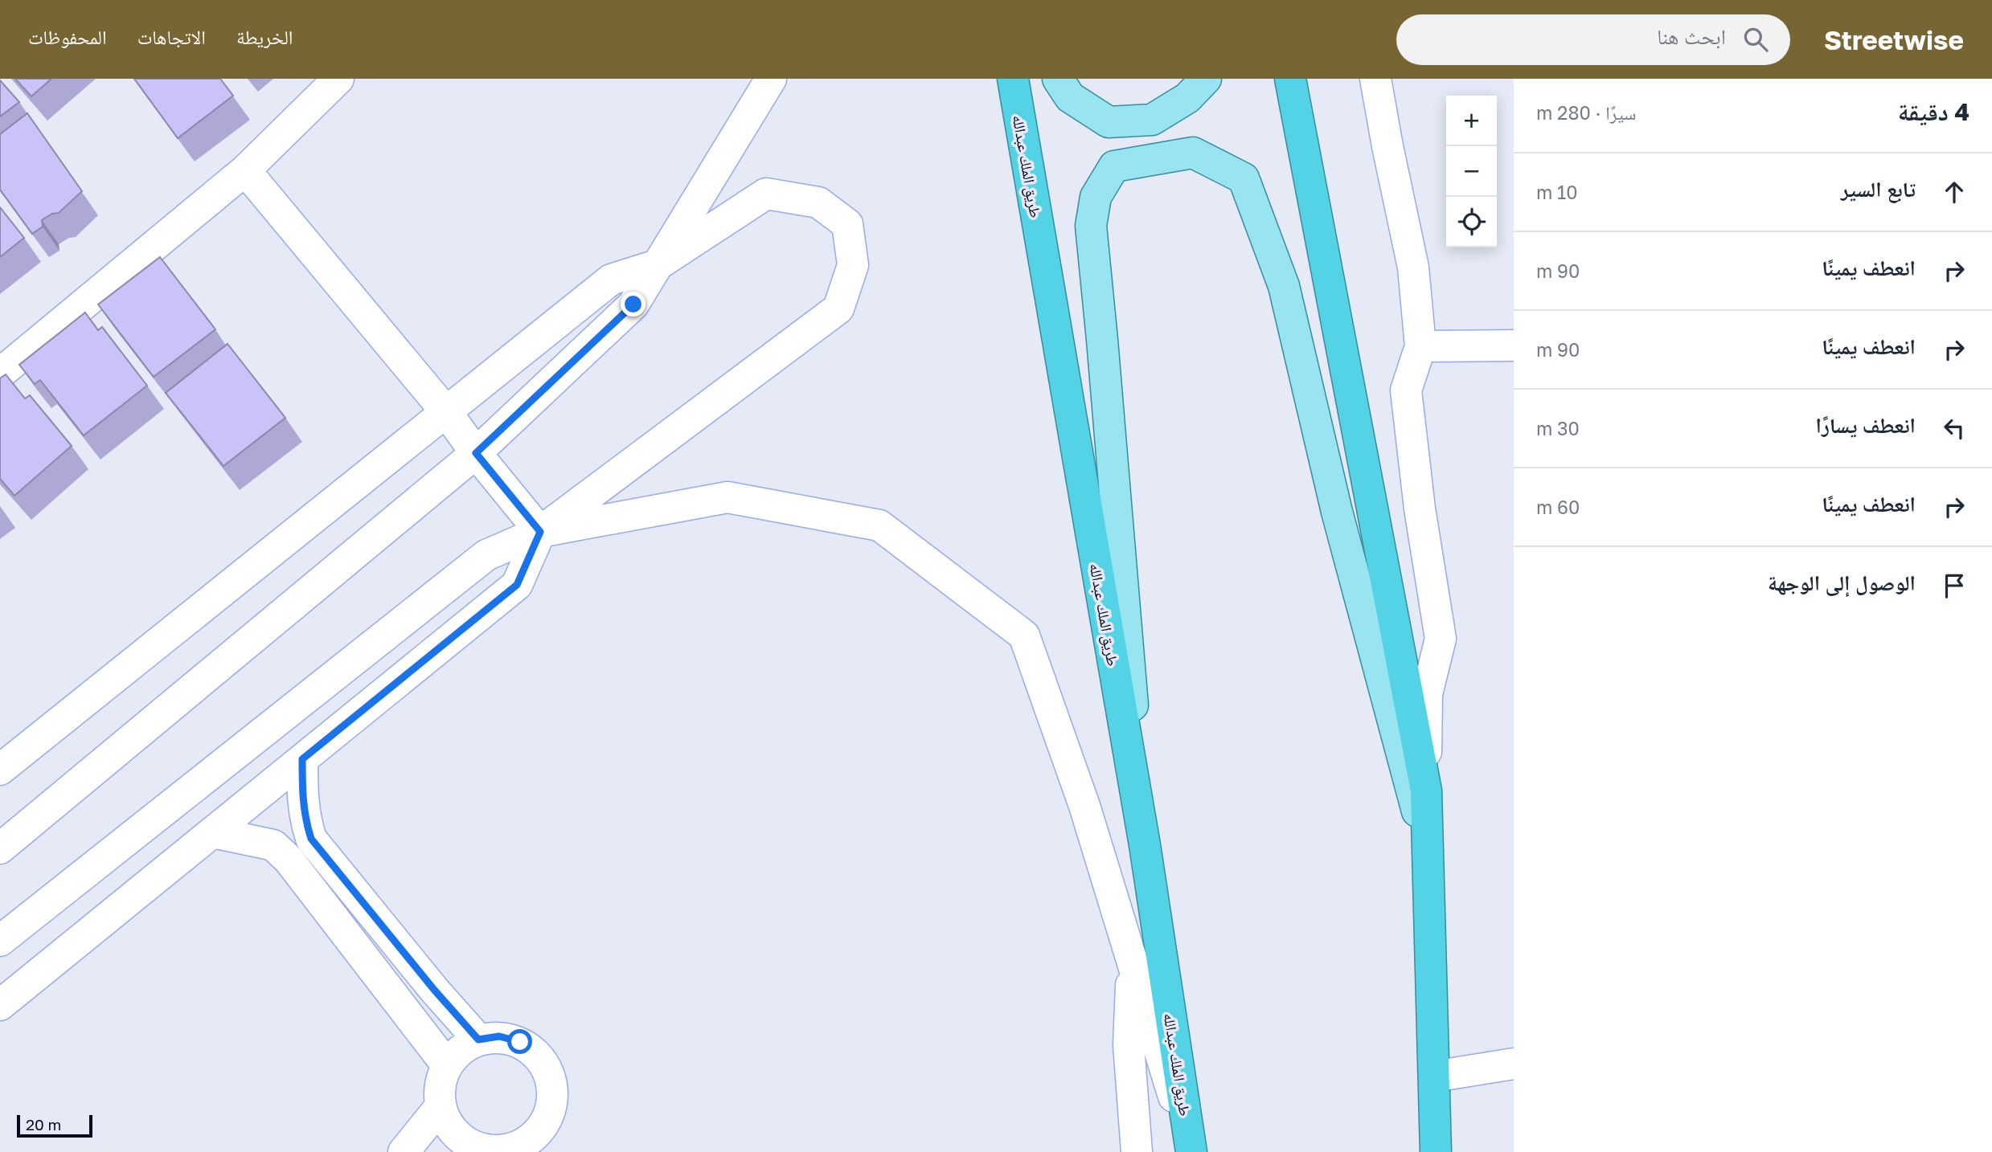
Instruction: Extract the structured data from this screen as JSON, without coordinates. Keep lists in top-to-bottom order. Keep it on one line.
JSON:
{"streets":{"highway":["طريق الملك عبدالله"]},"scale_bar":"20 m","page":{"header":"Streetwise","search":"ابحث هنا","nav":["الخريطة","الاتجاهات","المحفوظات"],"heading":["4 دقيقة","سيرًا · 280 m"],"map_buttons":["+","−"],"list":[["تابع السير","10 m"],["انعطف يمينًا","90 m"],["انعطف يمينًا","90 m"],["انعطف يسارًا","30 m"],["انعطف يمينًا","60 m"],"الوصول إلى الوجهة"],"scale":"20 m"}}
